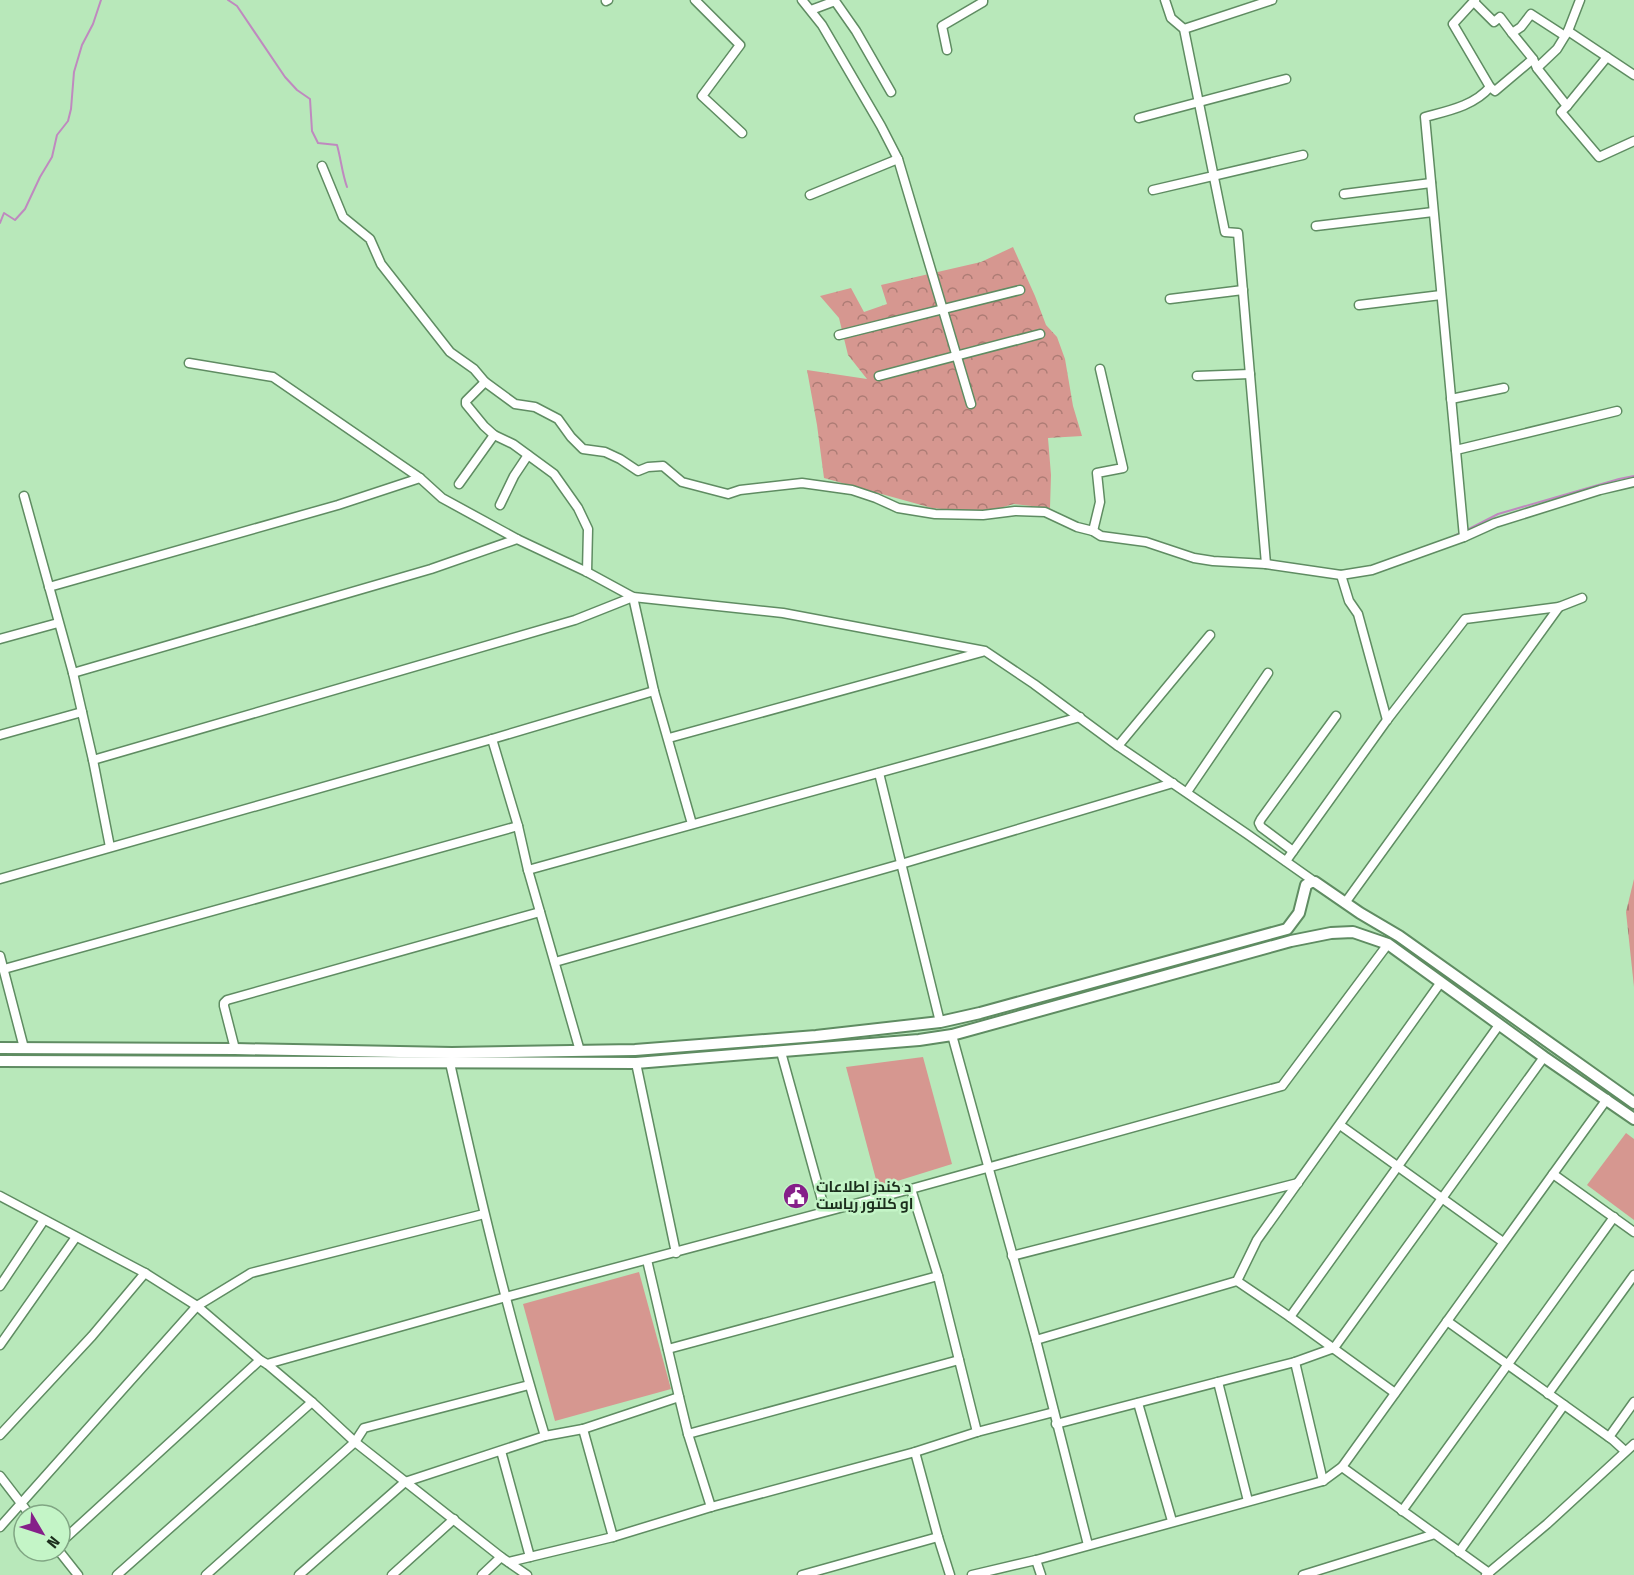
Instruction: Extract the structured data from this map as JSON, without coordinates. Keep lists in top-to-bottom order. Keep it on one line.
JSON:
{"places":{"public building":["د کندز اطلاعات او کلتور ریاست"]},"north":"bottom right"}
